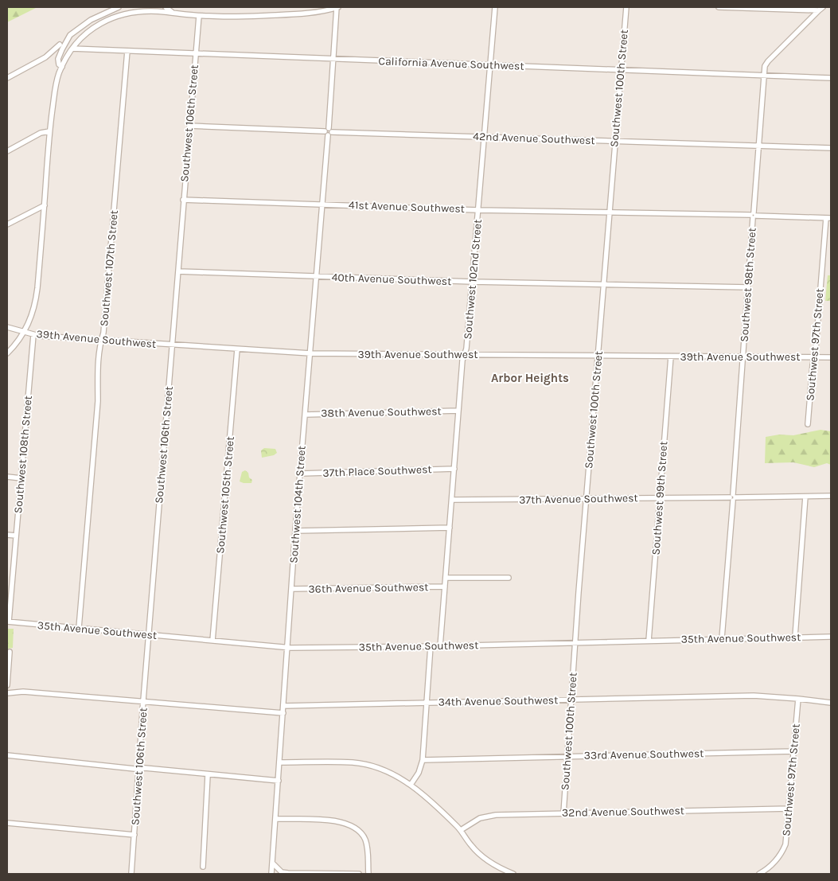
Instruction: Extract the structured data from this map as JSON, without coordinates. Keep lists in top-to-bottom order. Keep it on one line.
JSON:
{"streets":{"street":["California Avenue Southwest","Southwest 100th Street","Southwest 106th Street","42nd Avenue Southwest","41st Avenue Southwest","Southwest 107th Street","40th Avenue Southwest","Southwest 102nd Street","Southwest 98th Street","39th Avenue Southwest","Southwest 97th Street","38th Avenue Southwest","Southwest 108th Street","37th Place Southwest","Southwest 105th Street","Southwest 99th Street","37th Avenue Southwest","Southwest 104th Street","36th Avenue Southwest","35th Avenue Southwest","34th Avenue Southwest","33rd Avenue Southwest","32nd Avenue Southwest"]},"crossings":[["California Avenue Southwest","Southwest 100th Street"],["California Avenue Southwest","Southwest 106th Street"],["California Avenue Southwest","Southwest 107th Street"],["California Avenue Southwest","Southwest 102nd Street"],["California Avenue Southwest","Southwest 98th Street"],["California Avenue Southwest","Southwest 104th Street"],["Southwest 100th Street","42nd Avenue Southwest"],["Southwest 100th Street","41st Avenue Southwest"],["Southwest 100th Street","40th Avenue Southwest"],["Southwest 100th Street","39th Avenue Southwest"],["Southwest 100th Street","37th Avenue Southwest"],["Southwest 100th Street","35th Avenue Southwest"],["Southwest 100th Street","34th Avenue Southwest"],["Southwest 100th Street","33rd Avenue Southwest"],["Southwest 100th Street","32nd Avenue Southwest"],["Southwest 106th Street","42nd Avenue Southwest"],["Southwest 106th Street","41st Avenue Southwest"],["Southwest 106th Street","40th Avenue Southwest"],["Southwest 106th Street","39th Avenue Southwest"],["Southwest 106th Street","35th Avenue Southwest"],["42nd Avenue Southwest","Southwest 102nd Street"],["42nd Avenue Southwest","Southwest 98th Street"],["42nd Avenue Southwest","Southwest 104th Street"],["41st Avenue Southwest","Southwest 102nd Street"],["41st Avenue Southwest","Southwest 98th Street"],["41st Avenue Southwest","Southwest 97th Street"],["41st Avenue Southwest","Southwest 104th Street"],["Southwest 107th Street","39th Avenue Southwest"],["Southwest 107th Street","35th Avenue Southwest"],["40th Avenue Southwest","Southwest 102nd Street"],["40th Avenue Southwest","Southwest 98th Street"],["40th Avenue Southwest","Southwest 104th Street"],["Southwest 102nd Street","39th Avenue Southwest"],["Southwest 102nd Street","38th Avenue Southwest"],["Southwest 102nd Street","37th Place Southwest"],["Southwest 102nd Street","37th Avenue Southwest"],["Southwest 102nd Street","36th Avenue Southwest"],["Southwest 102nd Street","35th Avenue Southwest"],["Southwest 98th Street","39th Avenue Southwest"],["Southwest 98th Street","37th Avenue Southwest"],["Southwest 98th Street","35th Avenue Southwest"],["39th Avenue Southwest","Southwest 97th Street"],["39th Avenue Southwest","Southwest 108th Street"],["39th Avenue Southwest","Southwest 105th Street"],["39th Avenue Southwest","Southwest 99th Street"],["39th Avenue Southwest","Southwest 104th Street"],["Southwest 97th Street","34th Avenue Southwest"],["Southwest 97th Street","33rd Avenue Southwest"],["Southwest 97th Street","32nd Avenue Southwest"],["38th Avenue Southwest","Southwest 104th Street"],["Southwest 108th Street","35th Avenue Southwest"],["37th Place Southwest","Southwest 104th Street"],["Southwest 105th Street","35th Avenue Southwest"],["Southwest 99th Street","37th Avenue Southwest"],["Southwest 99th Street","35th Avenue Southwest"],["Southwest 104th Street","36th Avenue Southwest"],["Southwest 104th Street","35th Avenue Southwest"],["Southwest 104th Street","34th Avenue Southwest"]],"districts":["Arbor Heights"]}
